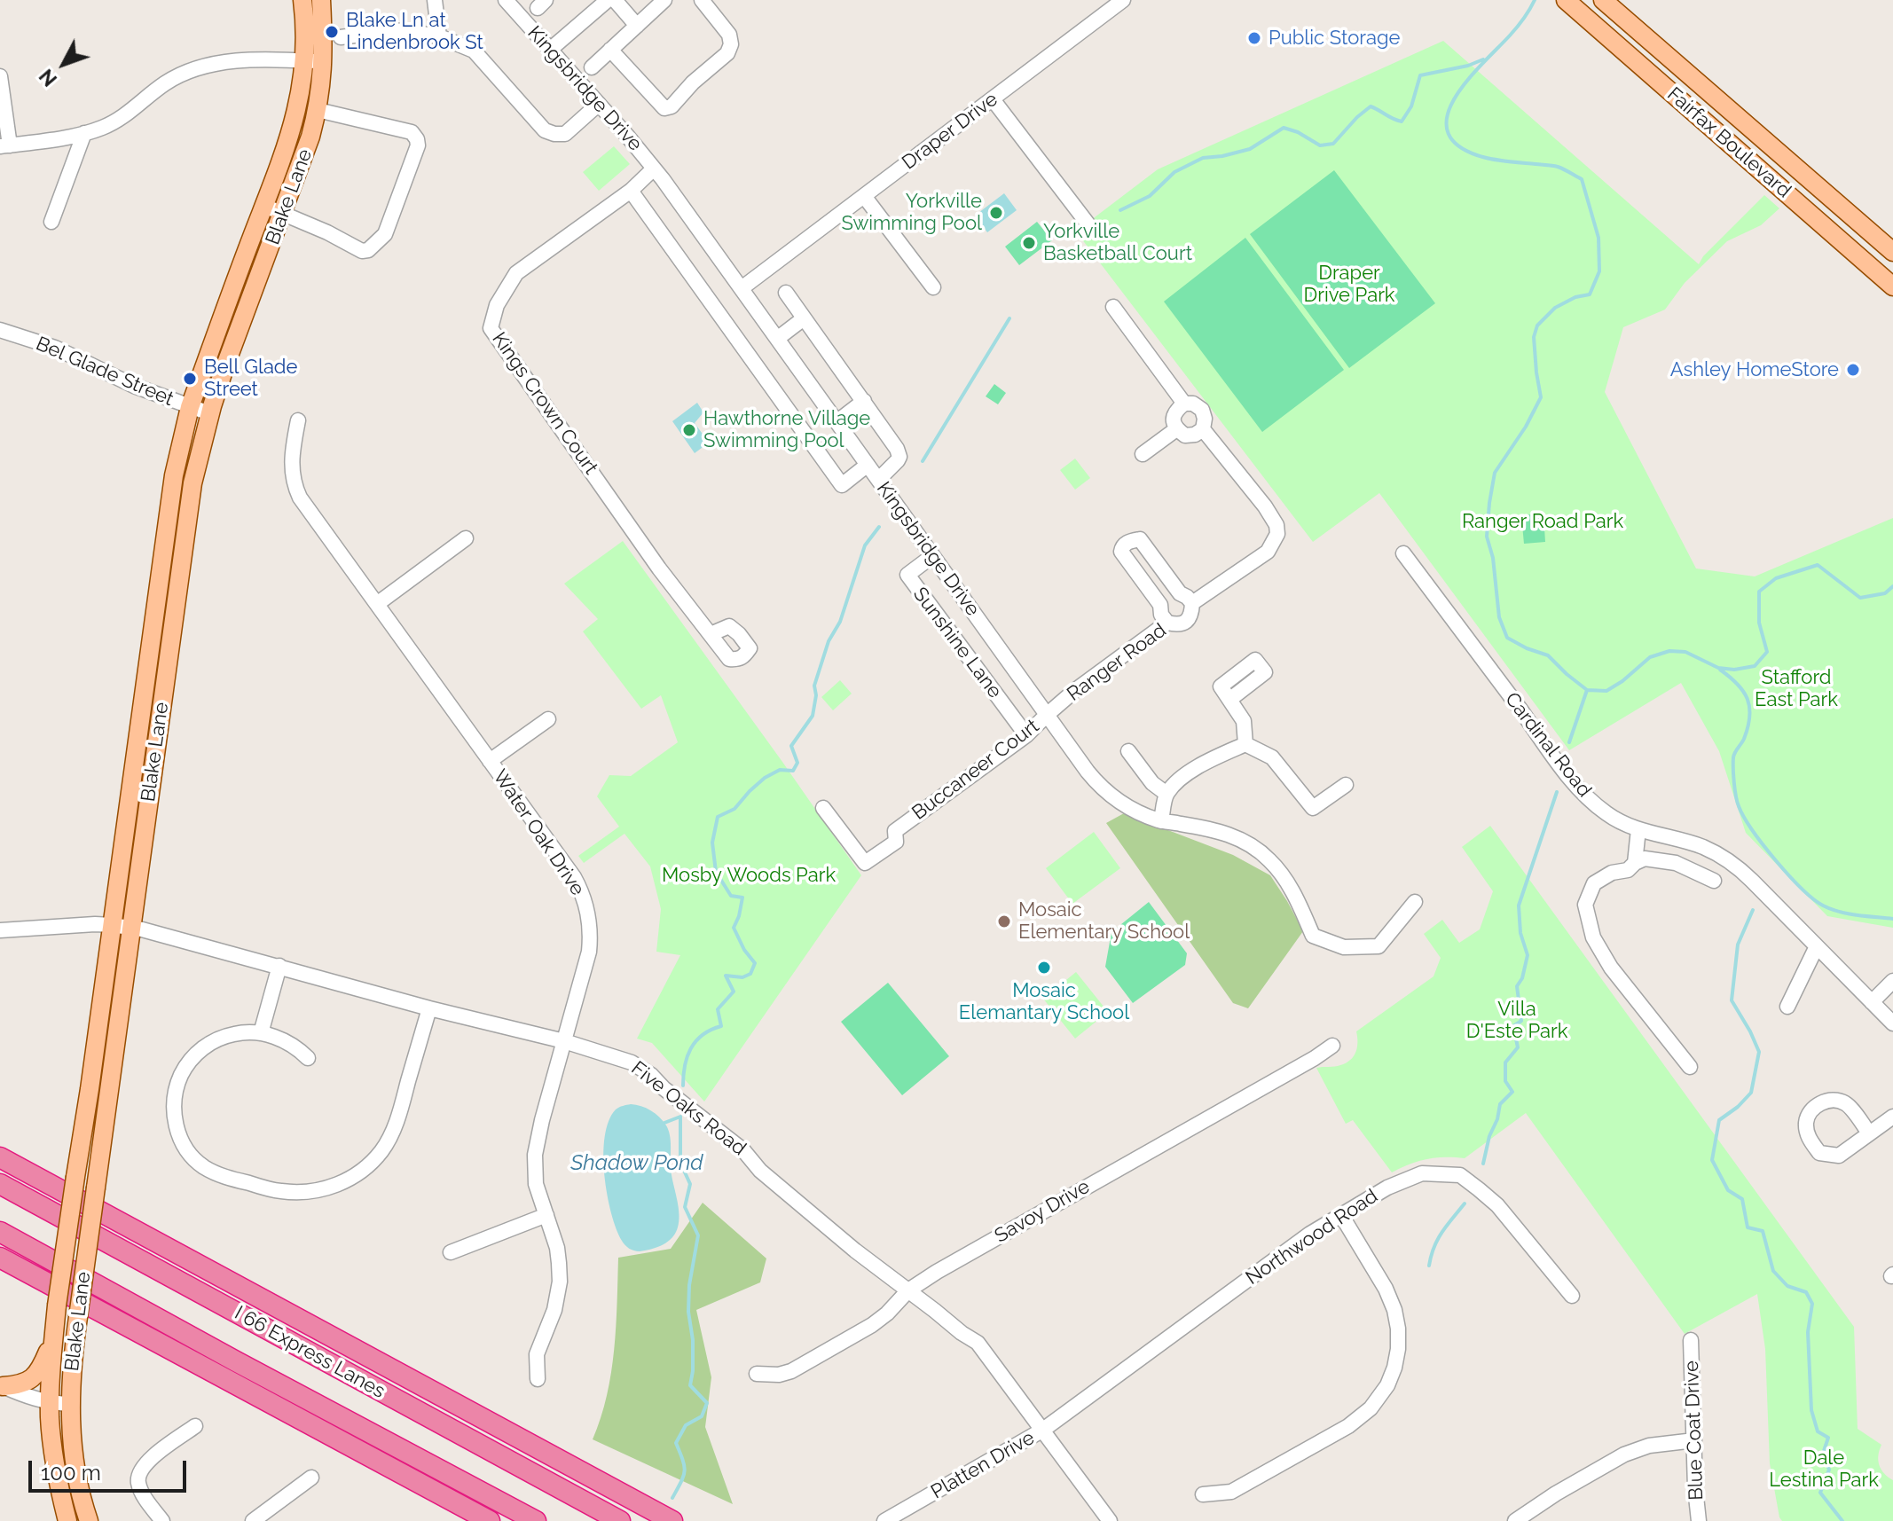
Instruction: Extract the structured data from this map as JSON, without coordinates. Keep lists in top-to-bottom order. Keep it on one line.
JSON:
{"streets":{"highway":["I 66 Express Lanes"],"main road":["Fairfax Boulevard","Blake Lane"],"street":["Kingsbridge Drive","Draper Drive","Bel Glade Street","Kings Crown Court","Sunshine Lane","Ranger Road","Cardinal Road","Buccaneer Court","Water Oak Drive","Five Oaks Road","Savoy Drive","Northwood Road","Blue Coat Drive","Platten Drive"]},"crossings":[["Kingsbridge Drive","Draper Drive"],["Kingsbridge Drive","Kings Crown Court"],["Kingsbridge Drive","Sunshine Lane"],["Kingsbridge Drive","Ranger Road"],["Kingsbridge Drive","Buccaneer Court"],["Blake Lane","Bel Glade Street"],["Blake Lane","Five Oaks Road"],["Sunshine Lane","Buccaneer Court"],["Ranger Road","Buccaneer Court"],["Water Oak Drive","Five Oaks Road"],["Five Oaks Road","Savoy Drive"],["Five Oaks Road","Northwood Road"],["Five Oaks Road","Platten Drive"],["Northwood Road","Platten Drive"]],"water":["Shadow Pond"],"parks":["Draper Drive Park","Ranger Road Park","Stafford East Park","Mosby Woods Park","Villa D'Este Park","Dale Lestina Park"],"places":["Blake Ln at Lindenbrook St","Public Storage","Yorkville Swimming Pool","Yorkville Basketball Court","Ashley HomeStore","Bell Glade Street","Hawthorne Village Swimming Pool","Mosaic Elementary School","Mosaic Elemantary School"],"scale_bar":"100 m","north":"bottom left"}
